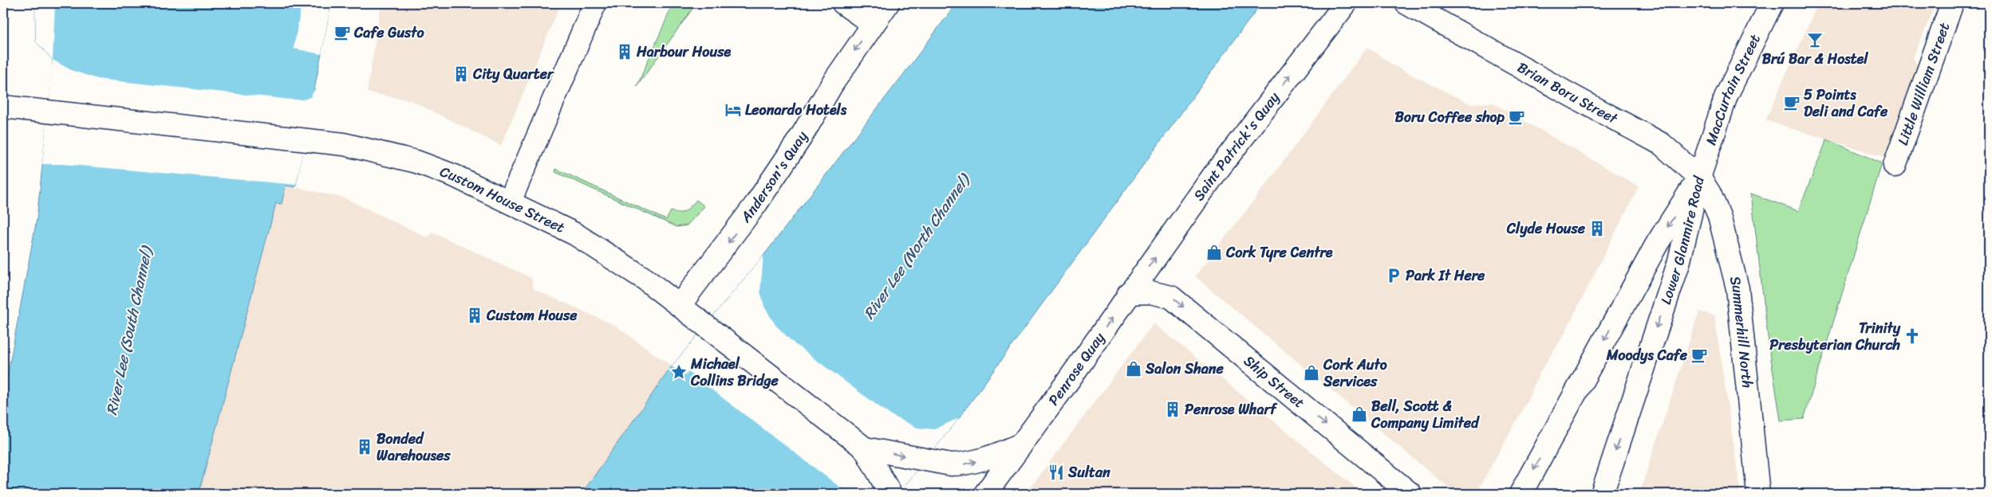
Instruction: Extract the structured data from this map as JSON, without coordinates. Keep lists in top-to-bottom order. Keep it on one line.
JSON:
{"streets":{"main road":["Little William Street","MacCurtain Street","Brian Boru Street","Saint Patrick's Quay","Anderson's Quay","Custom House Street","Lower Glanmire Road","Summerhill North","Penrose Quay","Ship Street"]},"crossings":[["MacCurtain Street","Brian Boru Street"],["MacCurtain Street","Lower Glanmire Road"],["MacCurtain Street","Summerhill North"],["Brian Boru Street","Lower Glanmire Road"],["Brian Boru Street","Summerhill North"],["Saint Patrick's Quay","Penrose Quay"],["Saint Patrick's Quay","Ship Street"],["Anderson's Quay","Custom House Street"],["Lower Glanmire Road","Summerhill North"],["Penrose Quay","Ship Street"]],"one_way":["Saint Patrick's Quay","Anderson's Quay","Lower Glanmire Road","Penrose Quay","Ship Street"],"water":["River Lee (North Channel)","River Lee (South Channel)"],"places":{"cafe":["Cafe Gusto","5 Points Deli and Cafe","Boru Coffee shop","Moodys Cafe"],"bar":["Brú Bar & Hostel"],"building":["Harbour House","City Quarter","Clyde House","Custom House","Penrose Wharf","Bonded Warehouses"],"hotel":["Leonardo Hotels"],"shop":["Cork Tyre Centre","Salon Shane","Cork Auto Services","Bell, Scott & Company Limited"],"parking":["Park It Here"],"church":["Trinity Presbyterian Church"],"place":["Michael Collins Bridge"],"restaurant":["Sultan"]}}
